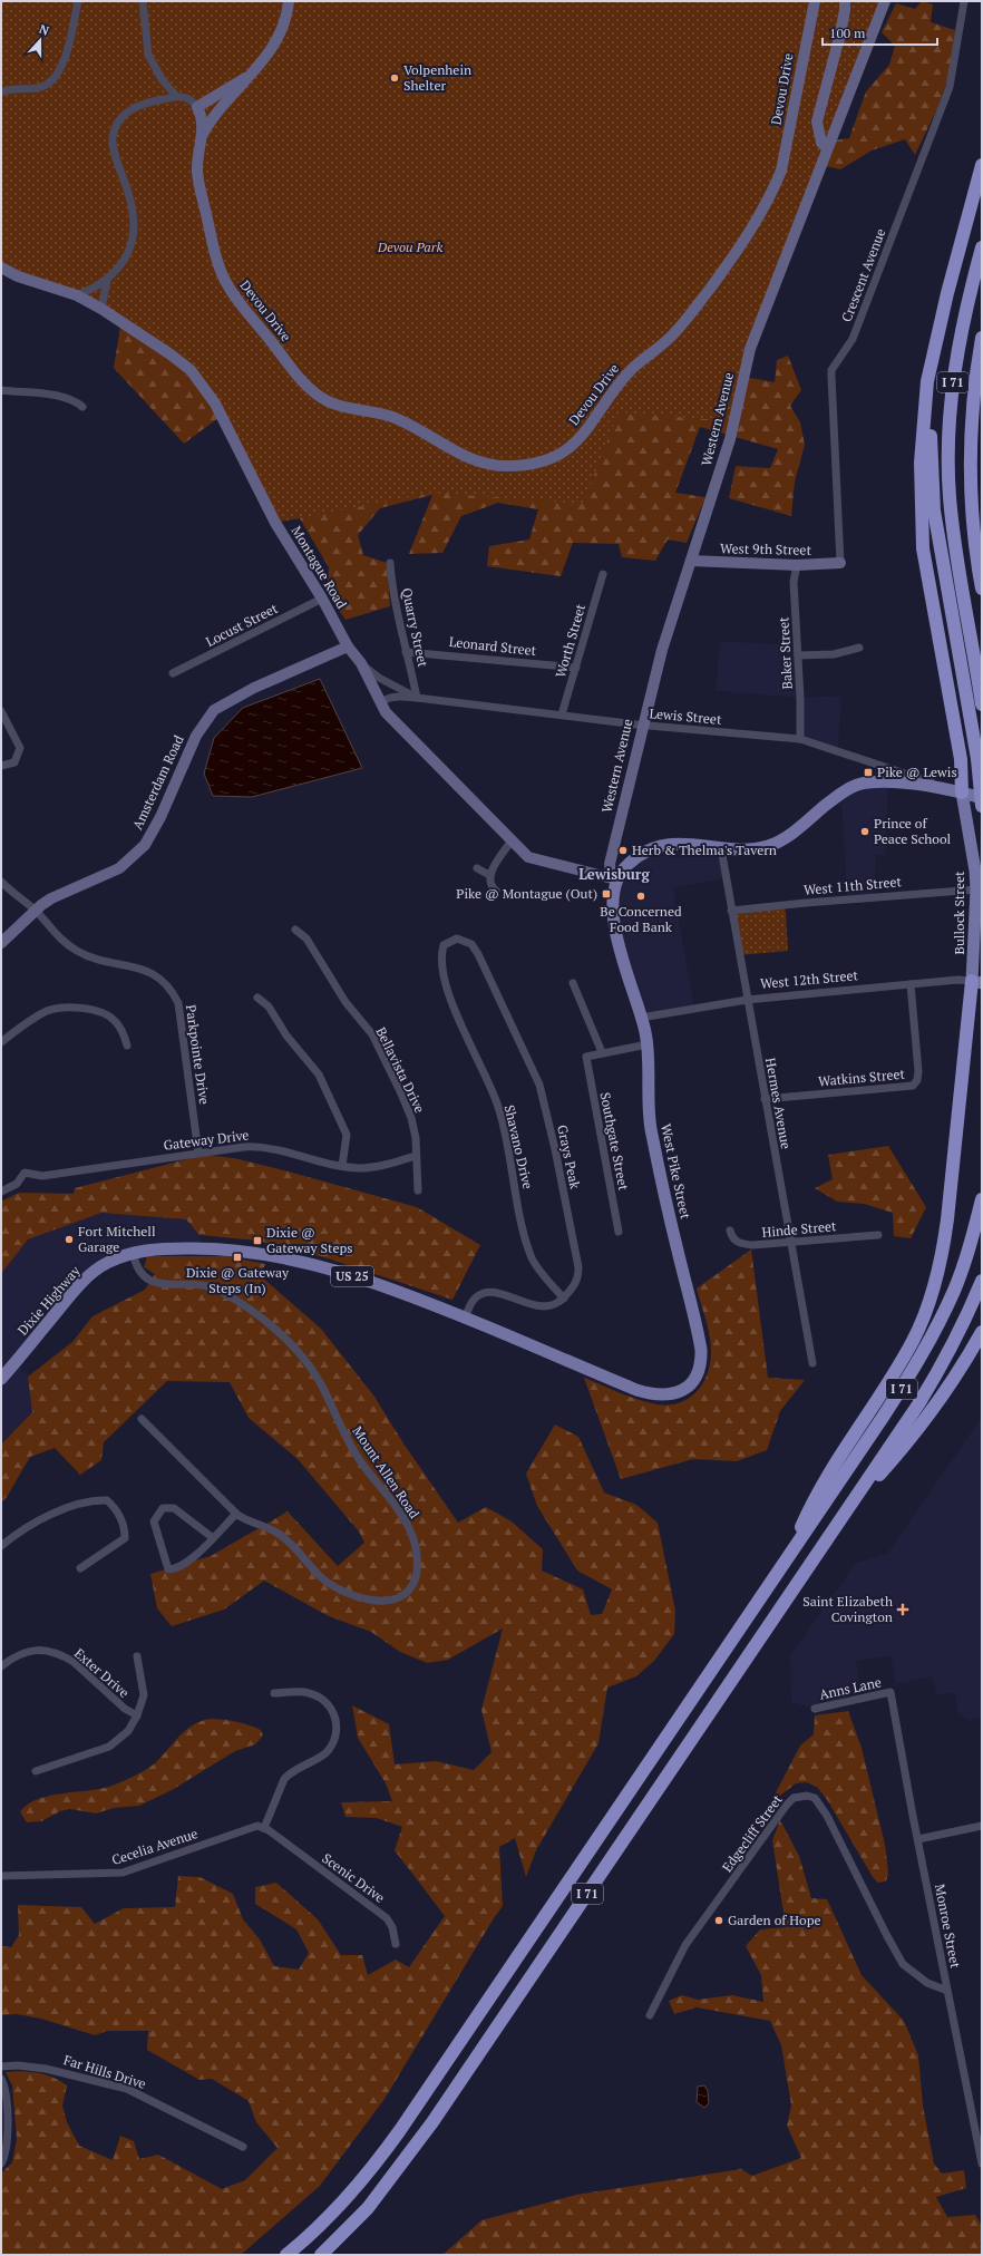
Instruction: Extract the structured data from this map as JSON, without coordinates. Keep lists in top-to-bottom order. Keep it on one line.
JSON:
{"streets":{"highway":["I 71"],"main road":["Bullock Street","West Pike Street","US 25","Dixie Highway"],"street":["Devou Drive","Crescent Avenue","Western Avenue","West 9th Street","Montague Road","Locust Street","Quarry Street","Worth Street","Leonard Street","Baker Street","Lewis Street","Amsterdam Road","West 11th Street","West 12th Street","Parkpointe Drive","Bellavista Drive","Watkins Street","Hermes Avenue","Gateway Drive","Southgate Street","Shavano Drive","Grays Peak","Hinde Street","Mount Allen Road","Exter Drive","Anns Lane","Edgecliff Street","Cecelia Avenue","Scenic Drive","Monroe Street","Far Hills Drive"]},"crossings":[["Crescent Avenue","West 9th Street"],["Western Avenue","West 9th Street"],["Western Avenue","Montague Road"],["Western Avenue","Lewis Street"],["Western Avenue","West Pike Street"],["West 9th Street","Baker Street"],["Montague Road","Locust Street"],["Montague Road","Lewis Street"],["Montague Road","Amsterdam Road"],["Montague Road","West Pike Street"],["Quarry Street","Leonard Street"],["Quarry Street","Lewis Street"],["Worth Street","Leonard Street"],["Worth Street","Lewis Street"],["Baker Street","Lewis Street"],["Lewis Street","West Pike Street"],["Amsterdam Road","Parkpointe Drive"],["West 11th Street","Bullock Street"],["West 11th Street","Hermes Avenue"],["Bullock Street","West 12th Street"],["Bullock Street","West Pike Street"],["West 12th Street","Watkins Street"],["West 12th Street","Hermes Avenue"],["West 12th Street","West Pike Street"],["Parkpointe Drive","Gateway Drive"],["Bellavista Drive","Gateway Drive"],["Watkins Street","Hermes Avenue"],["Hermes Avenue","West Pike Street"],["Hermes Avenue","Hinde Street"],["Shavano Drive","Grays Peak"],["West Pike Street","Dixie Highway"],["Dixie Highway","Mount Allen Road"],["Anns Lane","Monroe Street"],["Edgecliff Street","Monroe Street"],["Cecelia Avenue","Scenic Drive"]],"districts":["Lewisburg"],"parks":["Devou Park"],"places":{"other":["Volpenhein Shelter","Prince of Peace School","Herb & Thelma's Tavern","Be Concerned Food Bank","Fort Mitchell Garage","Garden of Hope"],"transit":["Pike @ Lewis","Pike @ Montague (Out)","Dixie @ Gateway Steps","Dixie @ Gateway Steps (In)"],"health":["Saint Elizabeth Covington"]},"scale_bar":"100 m","north":"top"}
